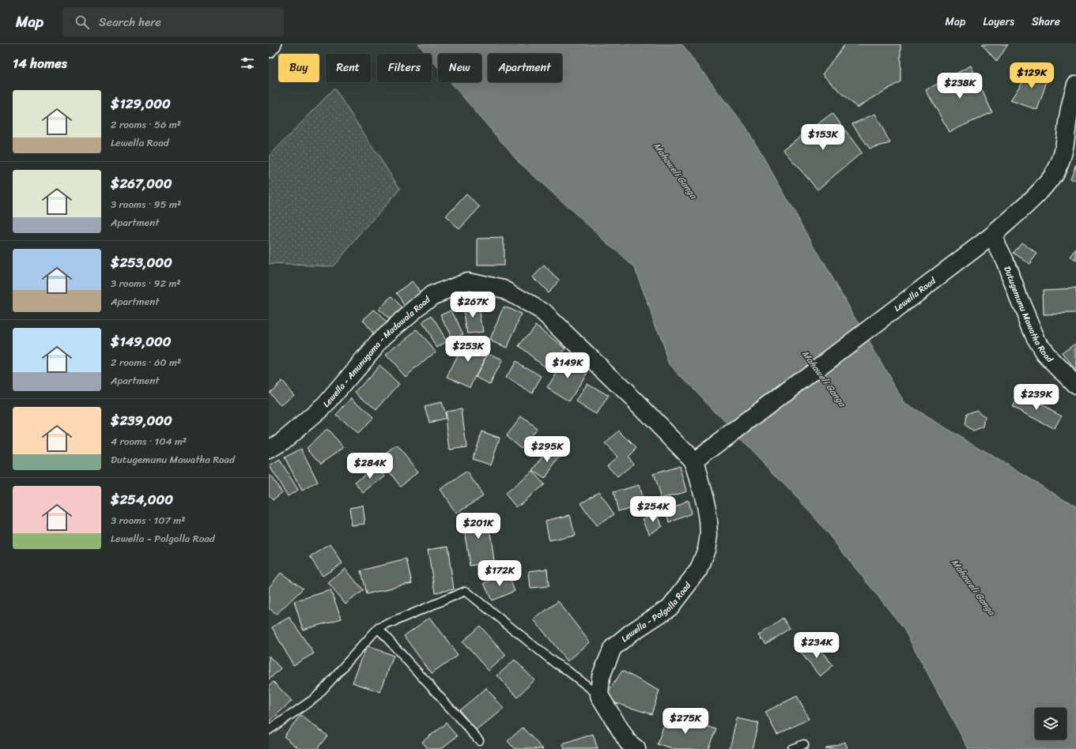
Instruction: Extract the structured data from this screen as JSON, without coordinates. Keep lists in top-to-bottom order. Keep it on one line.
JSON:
{"streets":{"main road":["Lewella Road","Dutugemunu Mawatha Road","Lewella - Amunugama - Madawala Road","Lewella - Polgolla Road"]},"crossings":[["Lewella Road","Dutugemunu Mawatha Road"],["Lewella Road","Lewella - Amunugama - Madawala Road"],["Lewella Road","Lewella - Polgolla Road"],["Lewella - Amunugama - Madawala Road","Lewella - Polgolla Road"]],"water":["Mahaweli Ganga"],"page":{"header":"Map","search":"Search here","nav":["Map","Layers","Share"],"heading":"14 homes","chip":["Buy","Rent","Filters","New","Apartment"],"price":["$129K","$238K","$153K","$267K","$253K","$149K","$239K","$295K","$284K","$254K","$201K","$172K","$234K","$275K"],"list":[{"name":"$129,000","note":"2 rooms · 56 m² · Lewella Road"},{"name":"$267,000","note":"3 rooms · 95 m² · Apartment"},{"name":"$253,000","note":"3 rooms · 92 m² · Apartment"},{"name":"$149,000","note":"2 rooms · 60 m² · Apartment"},{"name":"$239,000","note":"4 rooms · 104 m² · Dutugemunu Mawatha Road"},{"name":"$254,000","note":"3 rooms · 107 m² · Lewella - Polgolla Road"}]}}
